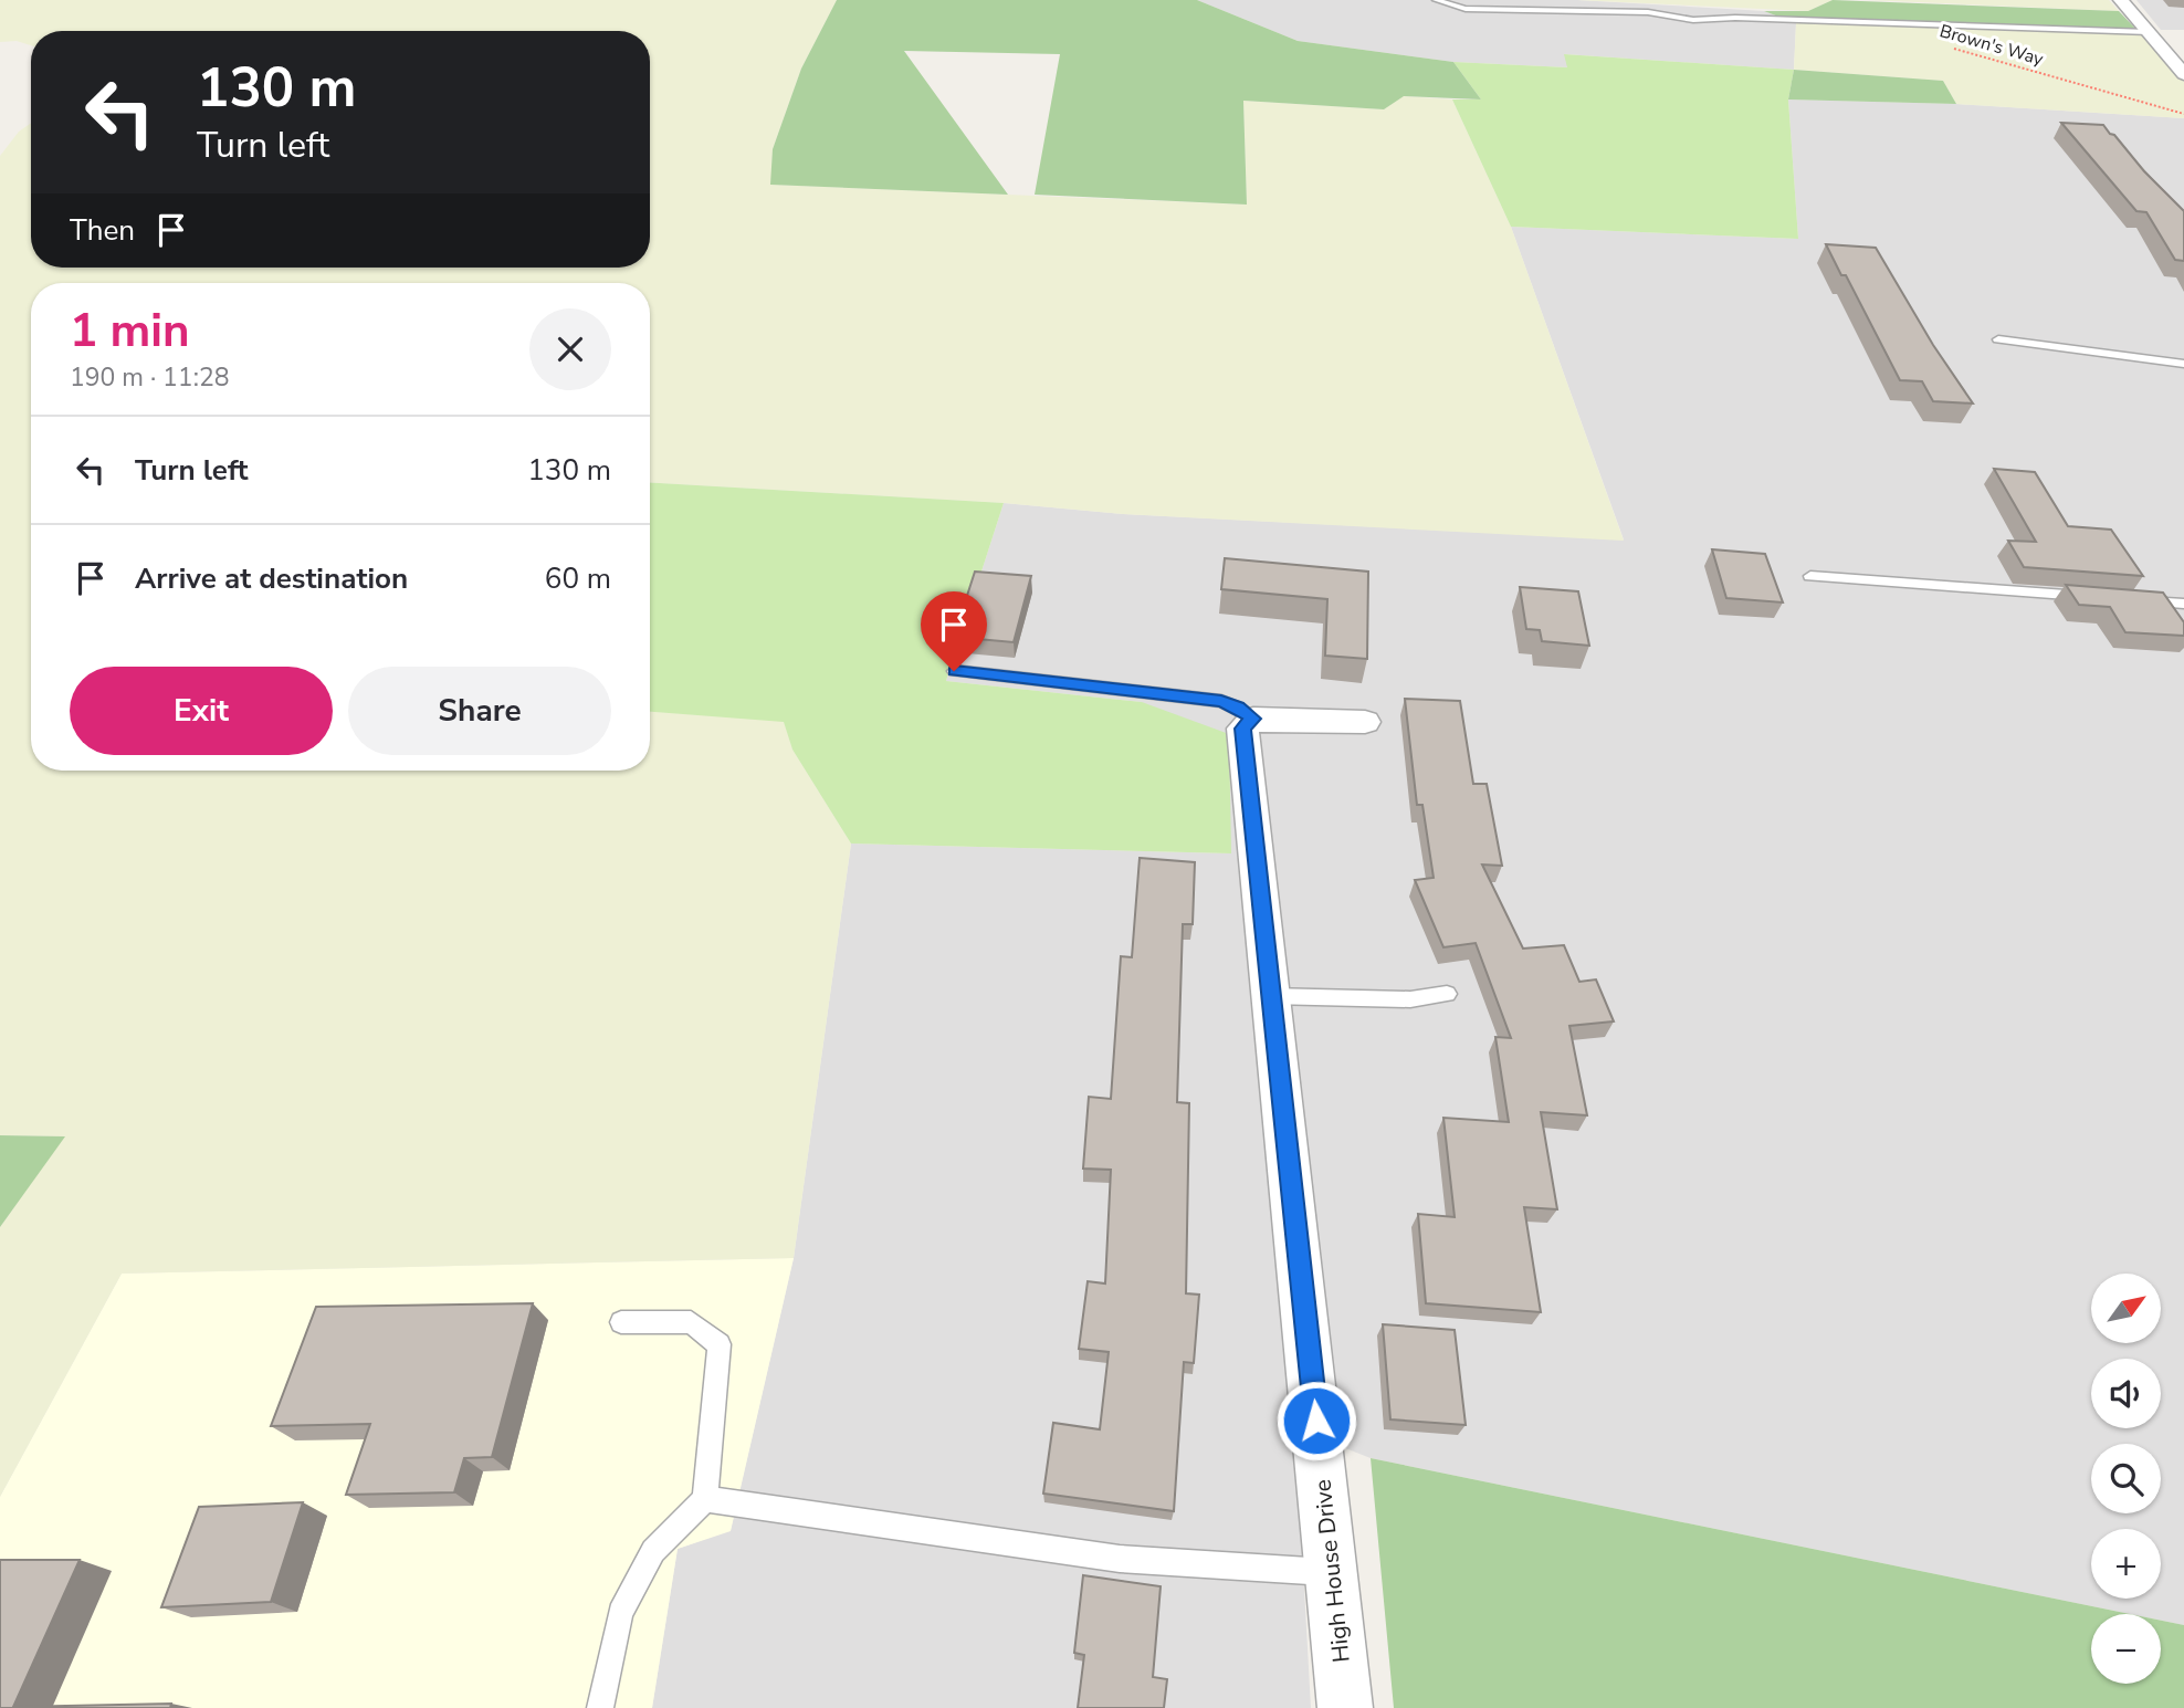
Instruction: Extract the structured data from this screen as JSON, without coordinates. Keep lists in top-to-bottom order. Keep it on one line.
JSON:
{"streets":{"street":["High House Drive"],"path":["Brown's Way"]},"north":"top right","page":{"turn":["130 m","Turn left"],"then":"Then","heading":["1 min","190 m · 11:28"],"list":[{"name":"Turn left","value":"130 m"},{"name":"Arrive at destination","value":"60 m"}],"buttons":["Exit","Share"],"map_buttons":["+","−"]}}
